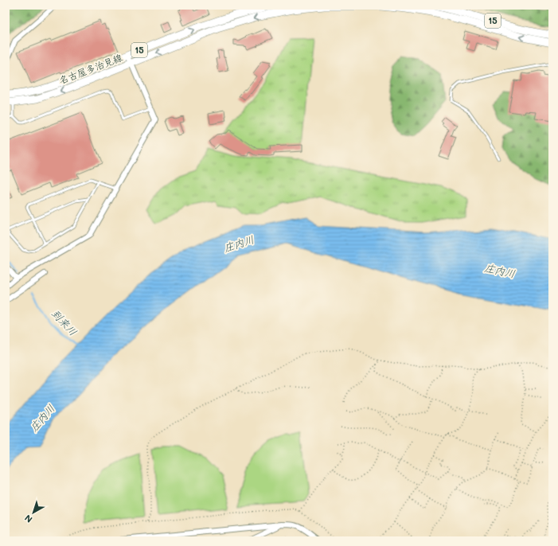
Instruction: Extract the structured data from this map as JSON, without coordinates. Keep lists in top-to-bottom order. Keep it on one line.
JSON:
{"streets":{"main road":["15","名古屋多治見線"]},"water":["庄内川","到来川"],"north":"bottom left"}
